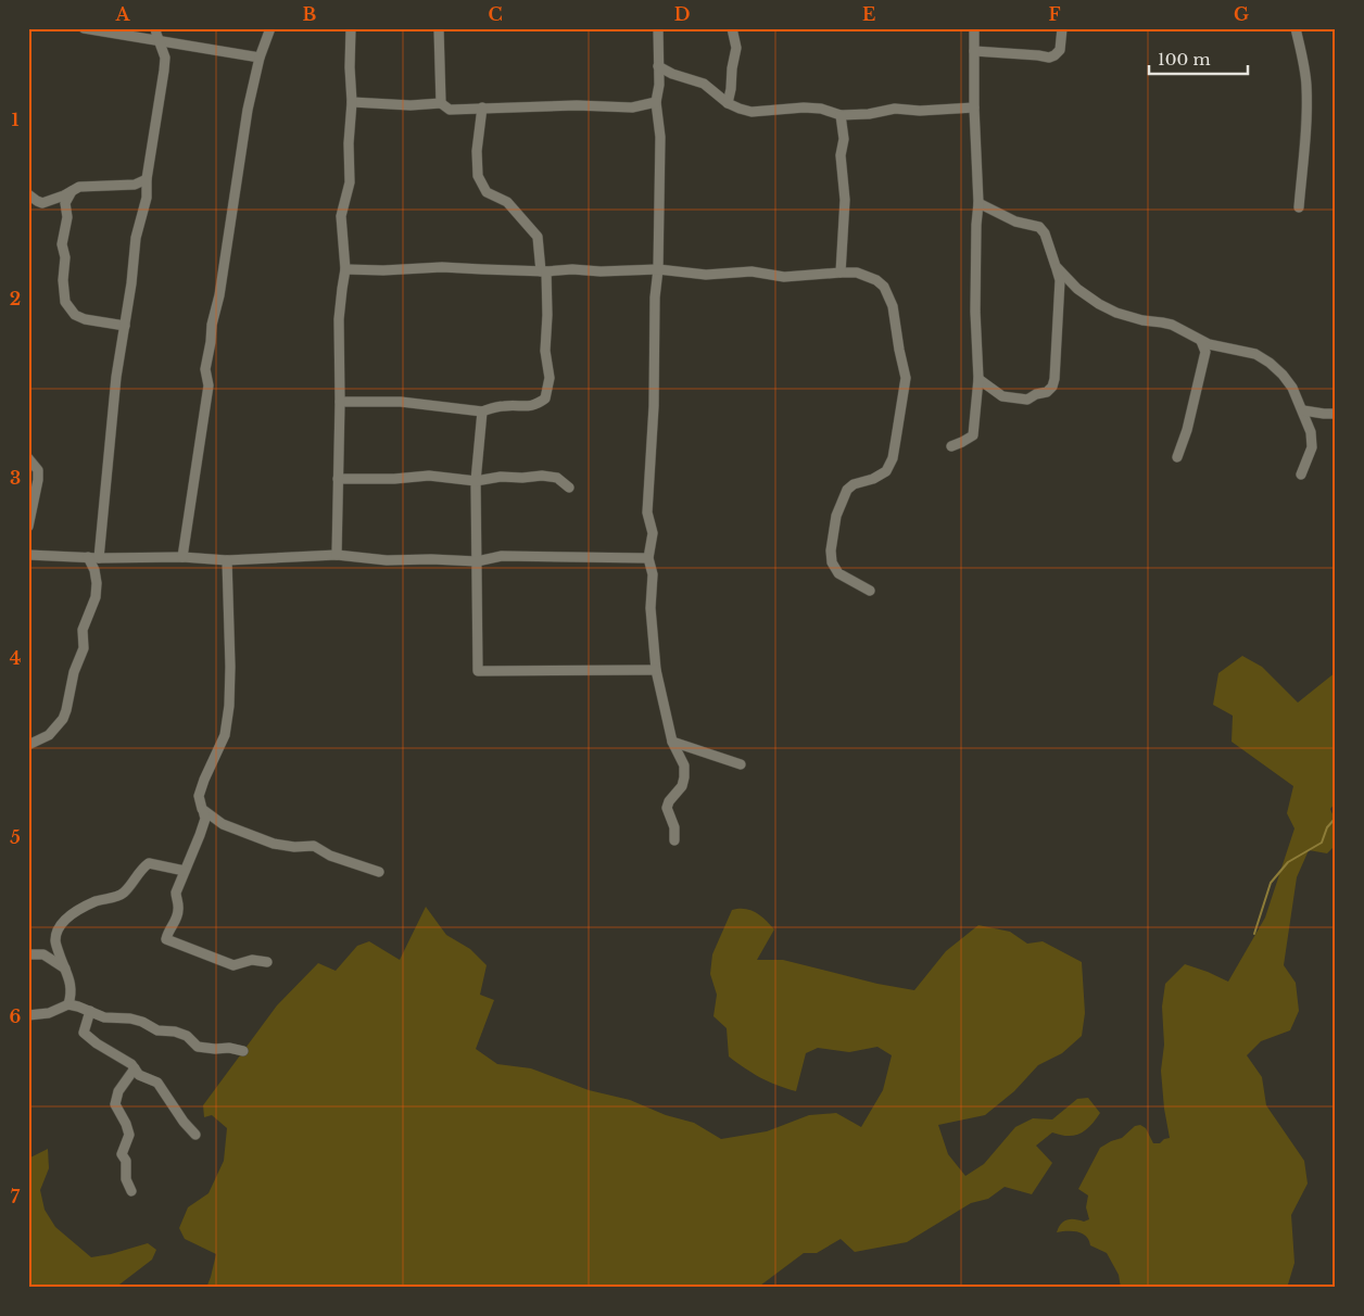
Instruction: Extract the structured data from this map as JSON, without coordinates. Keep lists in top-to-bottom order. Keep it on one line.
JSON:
{"scale_bar":"100 m","grid":{"columns":["A","B","C","D","E","F","G"],"rows":["1","2","3","4","5","6","7"]}}
